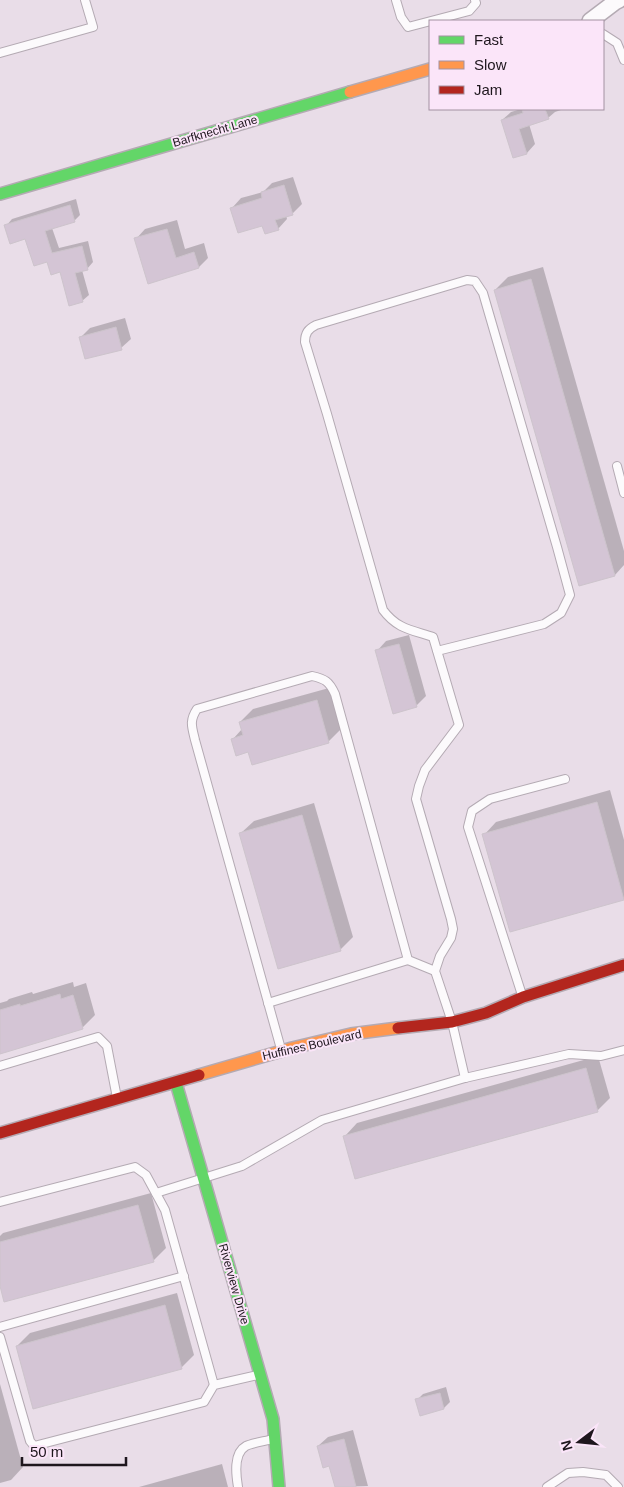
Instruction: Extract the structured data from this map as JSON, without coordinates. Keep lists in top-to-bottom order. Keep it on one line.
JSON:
{"streets":{"street":["Barfknecht Lane","Huffines Boulevard","Riverview Drive"]},"crossings":[["Huffines Boulevard","Riverview Drive"]],"legend":["Fast","Slow","Jam"],"scale_bar":"50 m","north":"left"}
